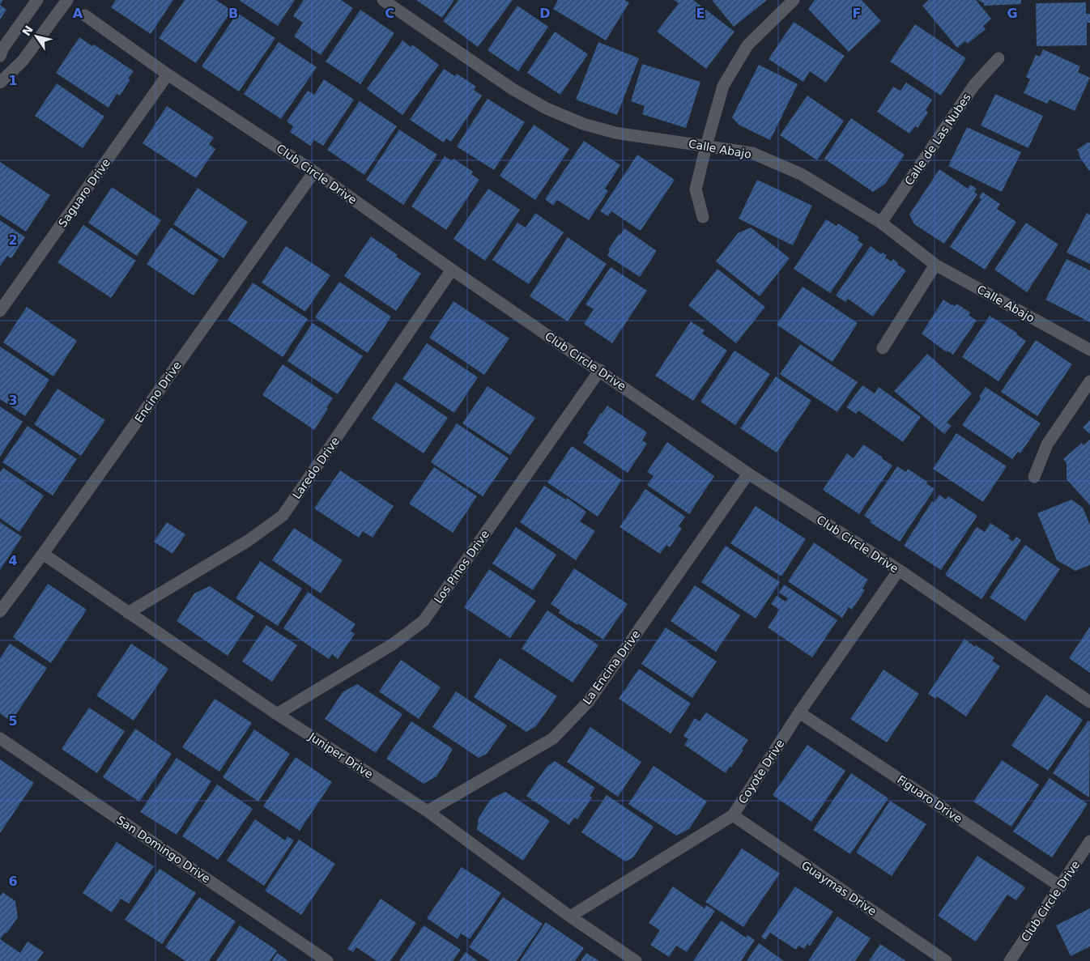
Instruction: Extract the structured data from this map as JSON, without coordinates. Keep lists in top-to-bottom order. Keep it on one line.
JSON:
{"streets":{"street":["Calle de Las Nubes","Calle Abajo","Club Circle Drive","Saguaro Drive","Encino Drive","Laredo Drive","Los Pinos Drive","La Encina Drive","Juniper Drive","Coyote Drive","Figuaro Drive","San Domingo Drive","Guaymas Drive"]},"crossings":[["Calle de Las Nubes","Calle Abajo"],["Club Circle Drive","Saguaro Drive"],["Club Circle Drive","Encino Drive"],["Club Circle Drive","Laredo Drive"],["Club Circle Drive","Los Pinos Drive"],["Club Circle Drive","La Encina Drive"],["Club Circle Drive","Coyote Drive"],["Club Circle Drive","Figuaro Drive"],["Encino Drive","Juniper Drive"],["Laredo Drive","Juniper Drive"],["Los Pinos Drive","Juniper Drive"],["La Encina Drive","Juniper Drive"],["Juniper Drive","Coyote Drive"],["Coyote Drive","Figuaro Drive"],["Coyote Drive","Guaymas Drive"]],"north":"top left","grid":{"columns":["A","B","C","D","E","F","G"],"rows":["1","2","3","4","5","6"]}}
